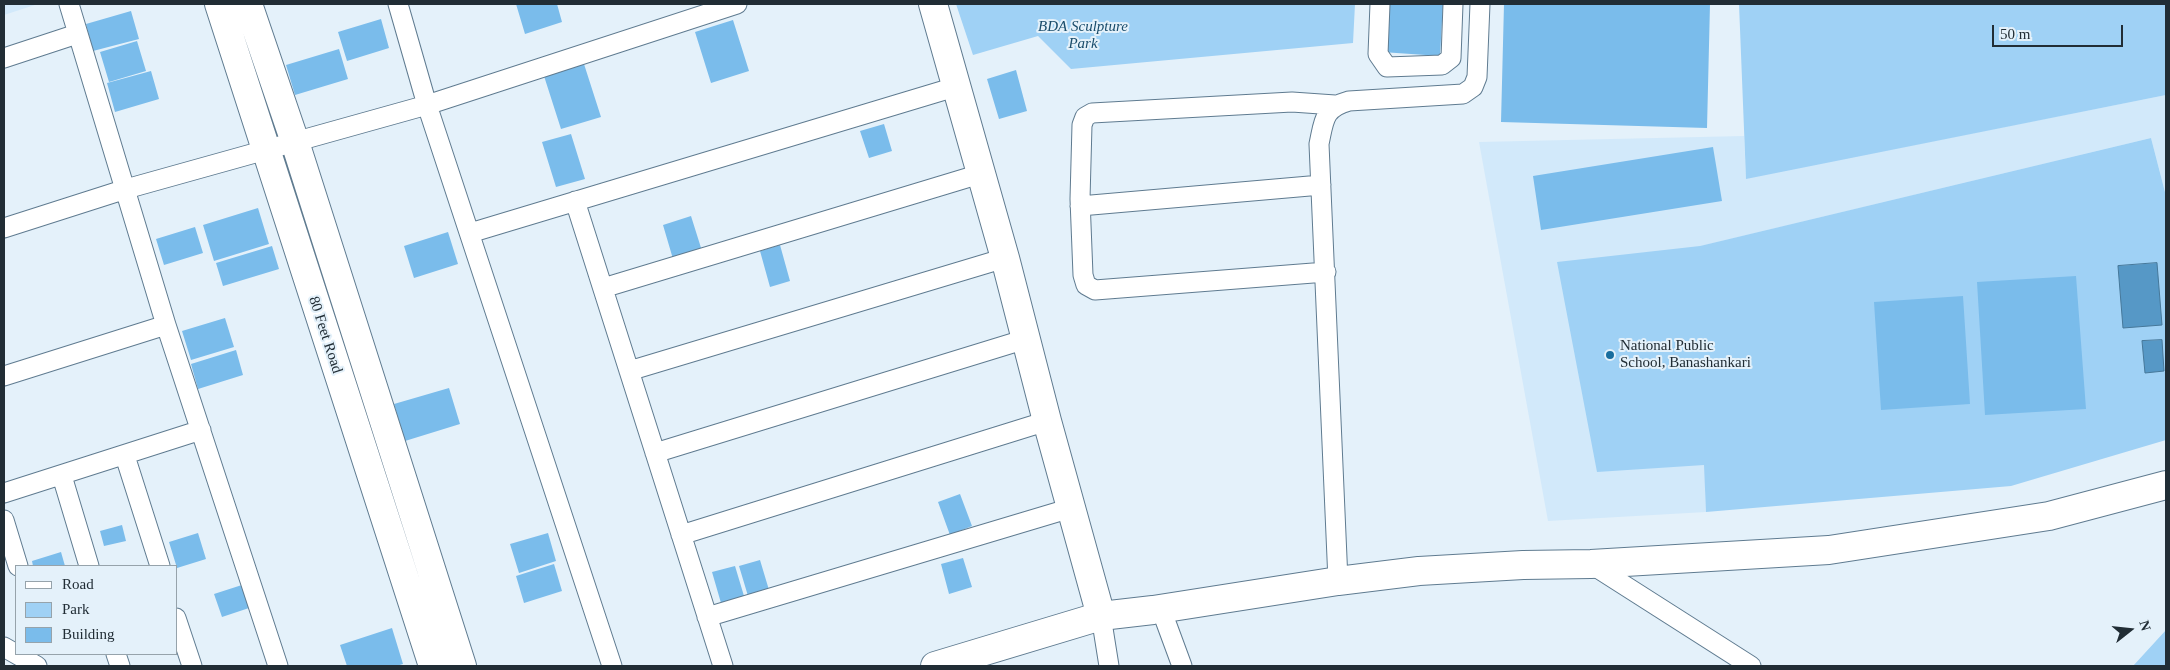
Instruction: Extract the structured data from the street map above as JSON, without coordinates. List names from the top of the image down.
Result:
{
  "streets": {
    "street": ["80 Feet Road"]
  },
  "parks": ["BDA Sculpture Park"],
  "places": ["National Public School, Banashankari"],
  "legend": ["Road", "Park", "Building"],
  "scale_bar": "50 m",
  "north": "right"
}
